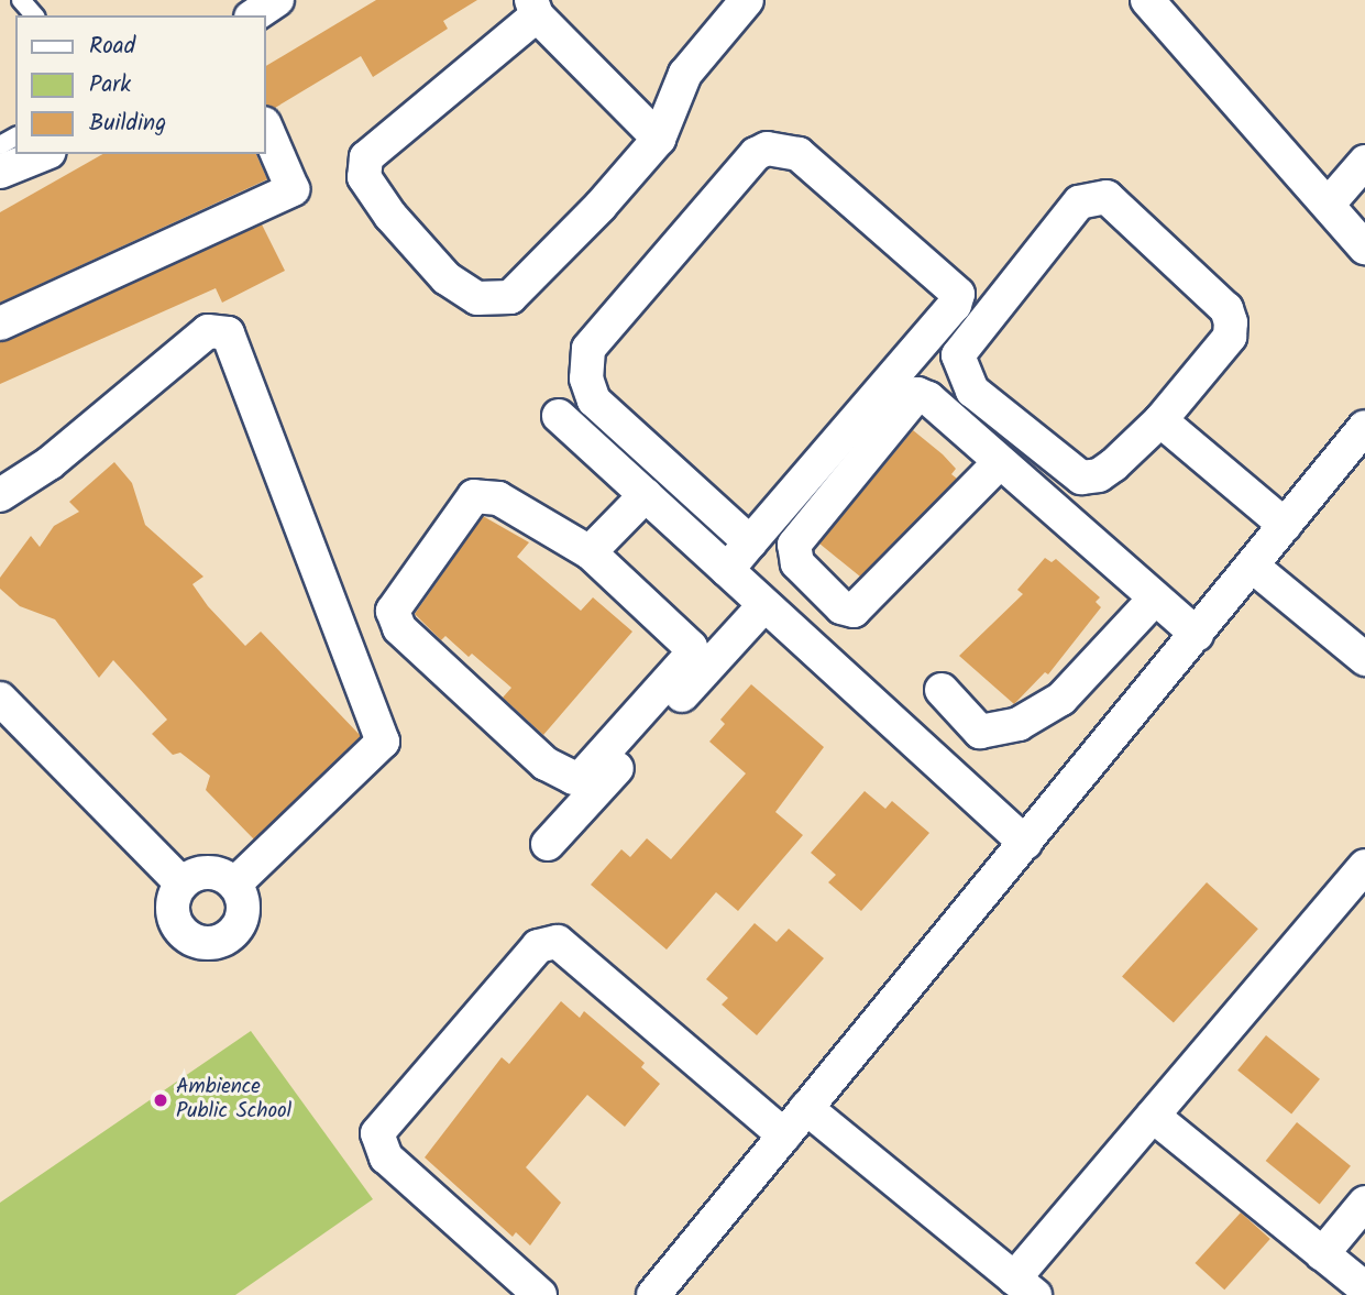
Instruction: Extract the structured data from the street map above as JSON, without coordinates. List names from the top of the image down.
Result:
{
  "places": ["Ambience Public School"],
  "legend": ["Road", "Park", "Building"]
}
